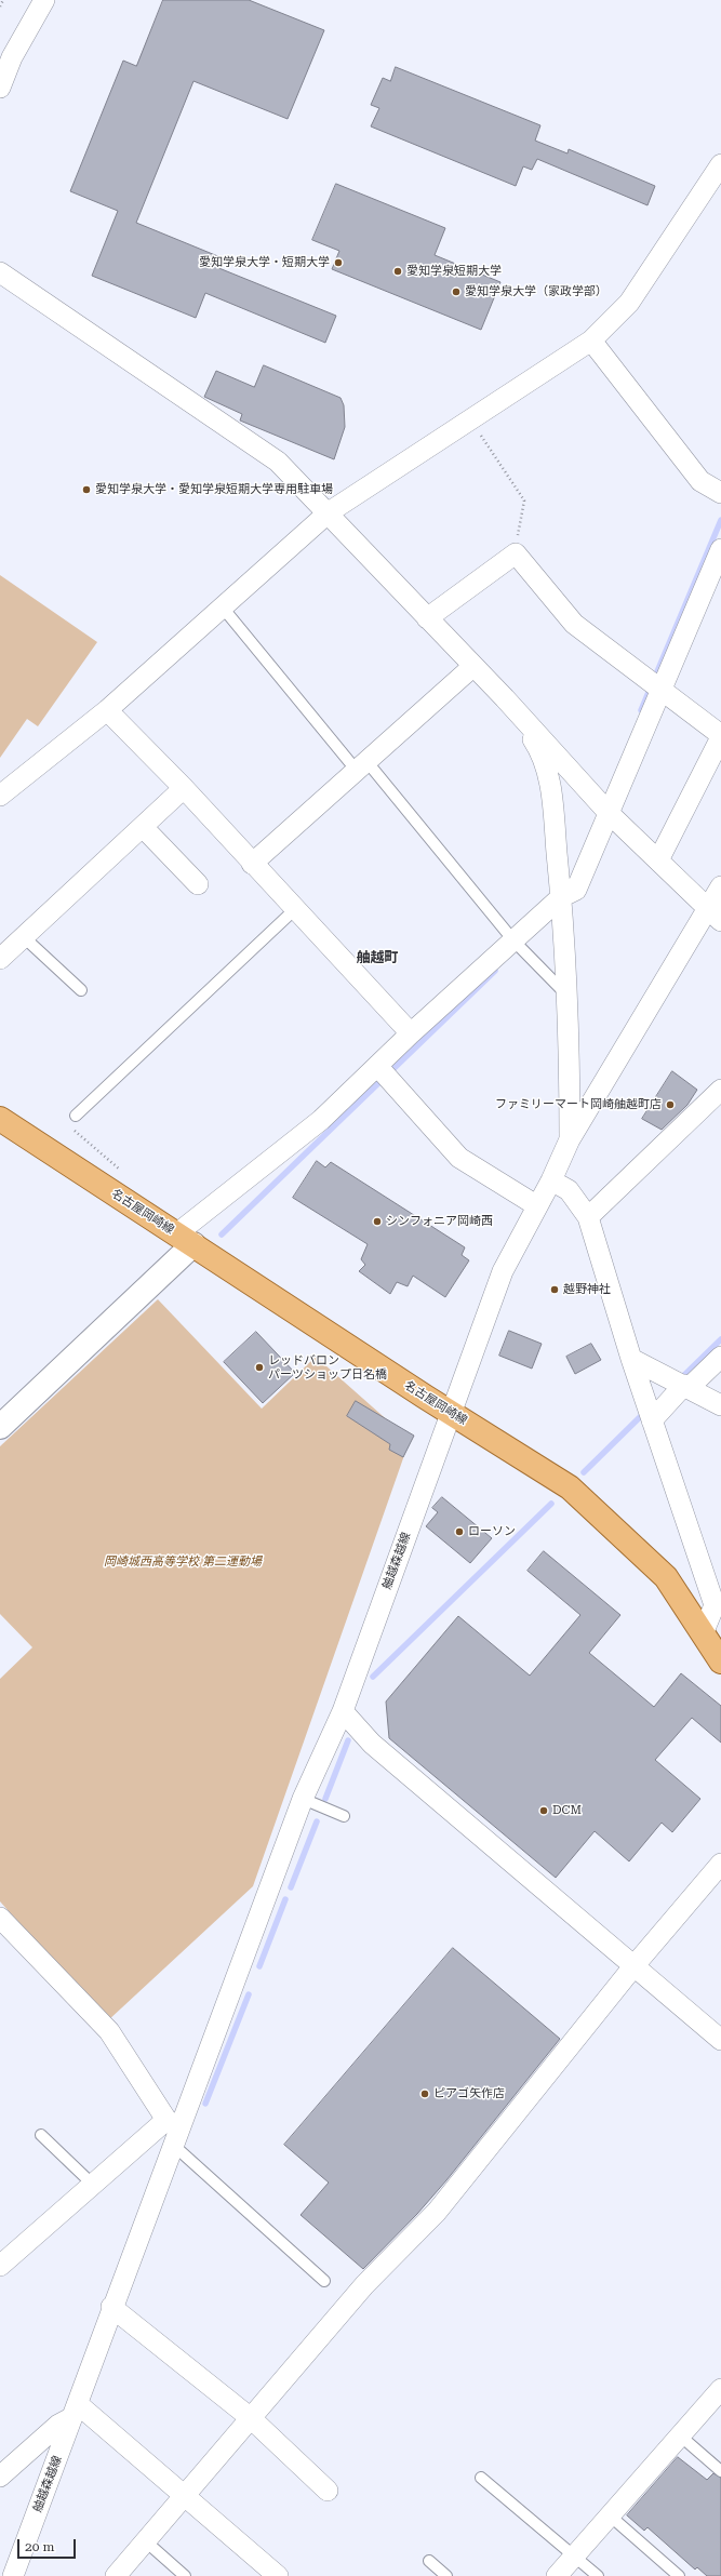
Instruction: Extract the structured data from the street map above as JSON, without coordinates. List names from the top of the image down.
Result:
{
  "streets": {
    "main road": ["名古屋岡崎線"],
    "street": ["舳越森越線"]
  },
  "crossings": [
    ["名古屋岡崎線", "舳越森越線"]
  ],
  "districts": ["舳越町"],
  "parks": ["岡崎城西高等学校 第二運動場"],
  "places": [
    "愛知学泉大学・短期大学",
    "愛知学泉短期大学",
    "愛知学泉大学（家政学部）",
    "愛知学泉大学・愛知学泉短期大学専用駐車場",
    "ファミリーマート岡崎舳越町店",
    "シンフォニア岡崎西",
    "越野神社",
    "レッドバロン パーツショップ日名橋",
    "ローソン",
    "DCM",
    "ピアゴ矢作店"
  ],
  "scale_bar": "20 m"
}
